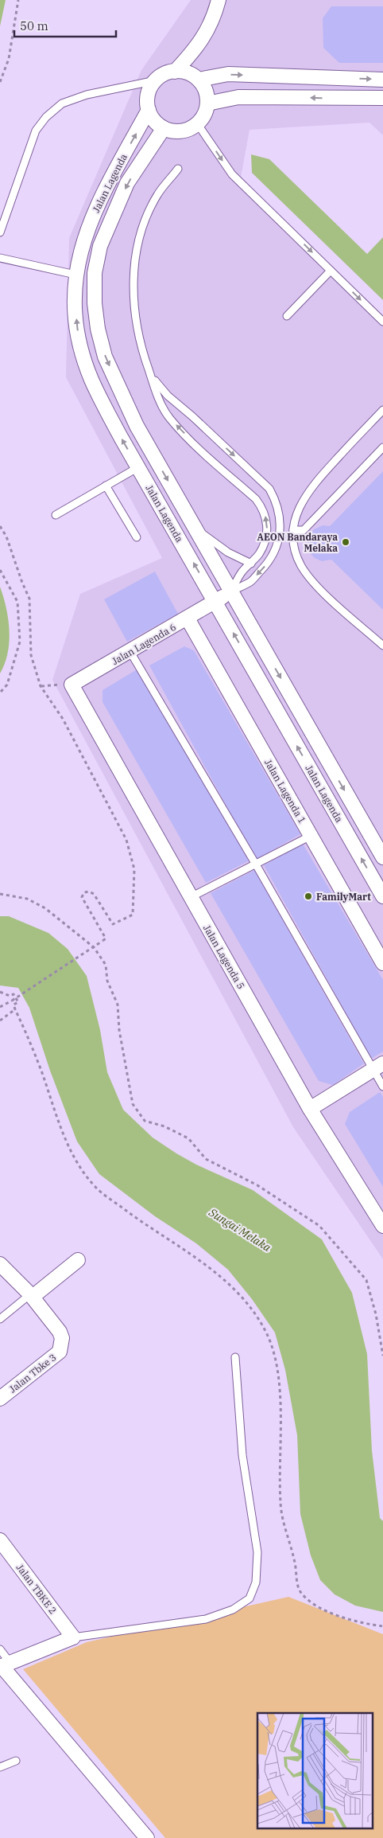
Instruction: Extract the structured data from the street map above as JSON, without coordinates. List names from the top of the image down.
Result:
{
  "streets": {
    "street": [
      "Jalan Lagenda",
      "Jalan Lagenda 6",
      "Jalan Lagenda 1",
      "Jalan Lagenda 5",
      "Jalan Tbke 3",
      "Jalan TBKE 2"
    ]
  },
  "crossings": [
    ["Jalan Lagenda", "Jalan Lagenda 6"],
    ["Jalan Lagenda 6", "Jalan Lagenda 1"],
    ["Jalan Lagenda 6", "Jalan Lagenda 5"]
  ],
  "water": ["Sungai Melaka"],
  "places": ["AEON Bandaraya Melaka", "FamilyMart"],
  "scale_bar": "50 m"
}
